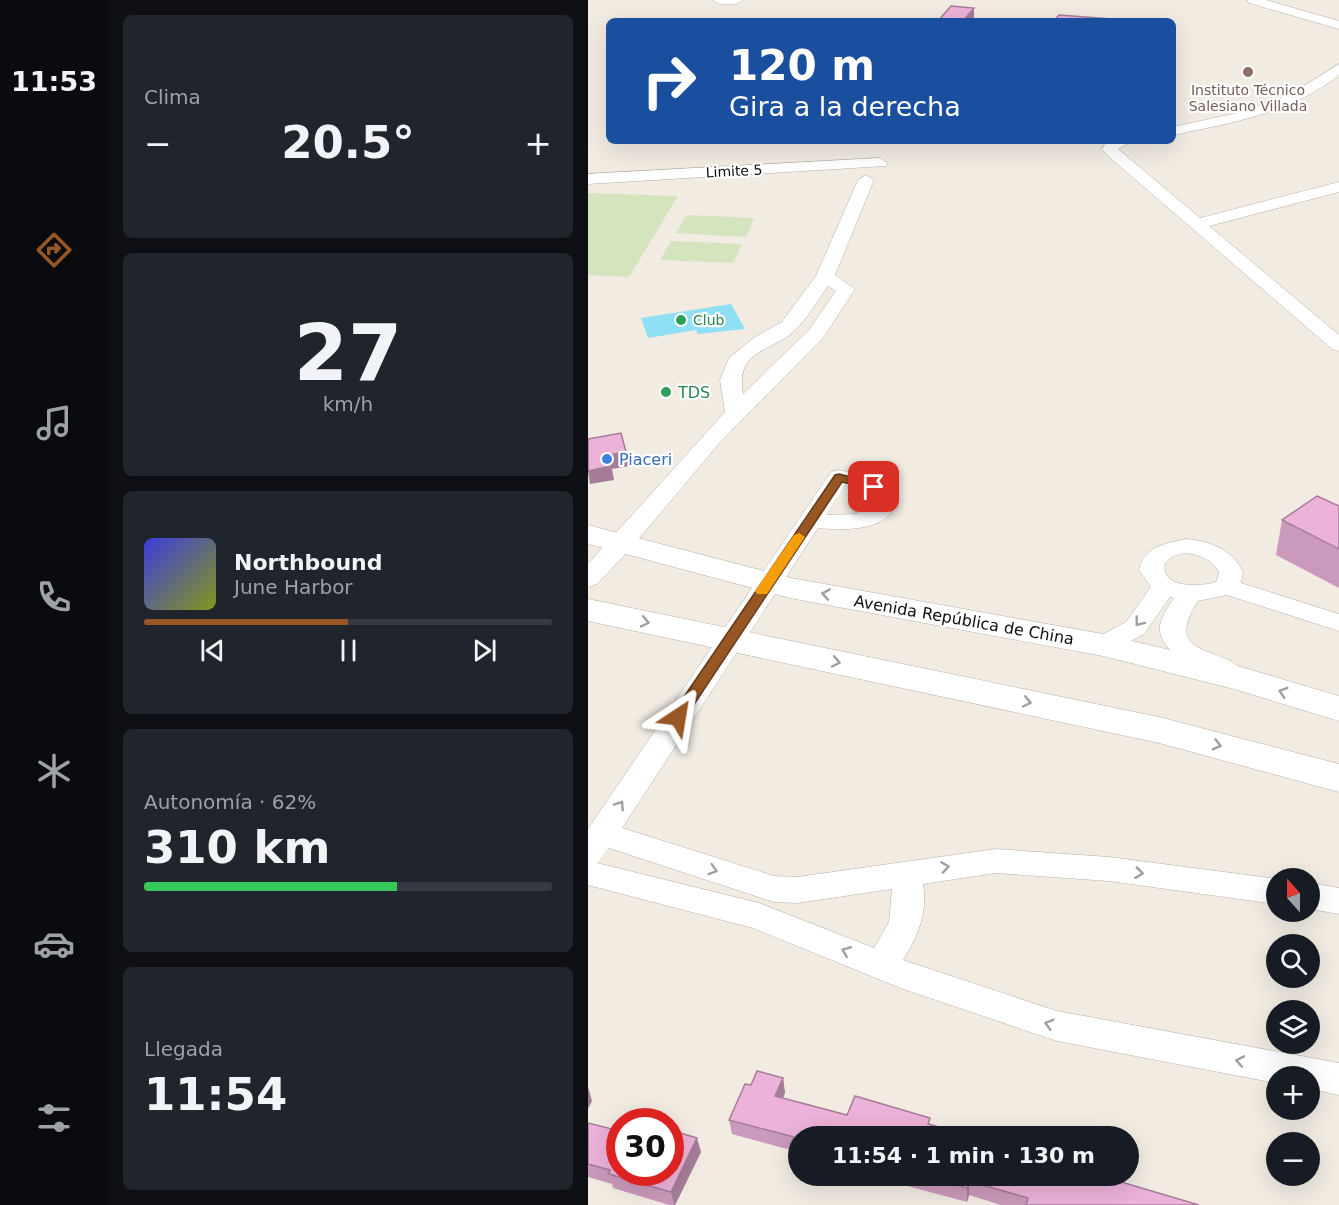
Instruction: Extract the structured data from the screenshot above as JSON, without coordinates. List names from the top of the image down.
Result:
{
  "streets": {
    "main road": ["Avenida República de China"],
    "street": ["Limite 5"]
  },
  "places": [
    "Instituto Técnico Salesiano Villada",
    "Club",
    "TDS",
    "Piaceri"
  ],
  "north": "top",
  "page": {
    "tabs": "11:53",
    "tile": [
      "Clima",
      ["27", "km/h"],
      ["Autonomía · 62%", "310 km"],
      ["Llegada", "11:54"]
    ],
    "turn": ["120 m", "Gira a la derecha"],
    "heat": ["−", "20.5°", "+"],
    "song": ["Northbound", "June Harbor"],
    "map_buttons": ["+", "−"],
    "limit": "30",
    "trip": "11:54 · 1 min · 130 m"
  }
}
